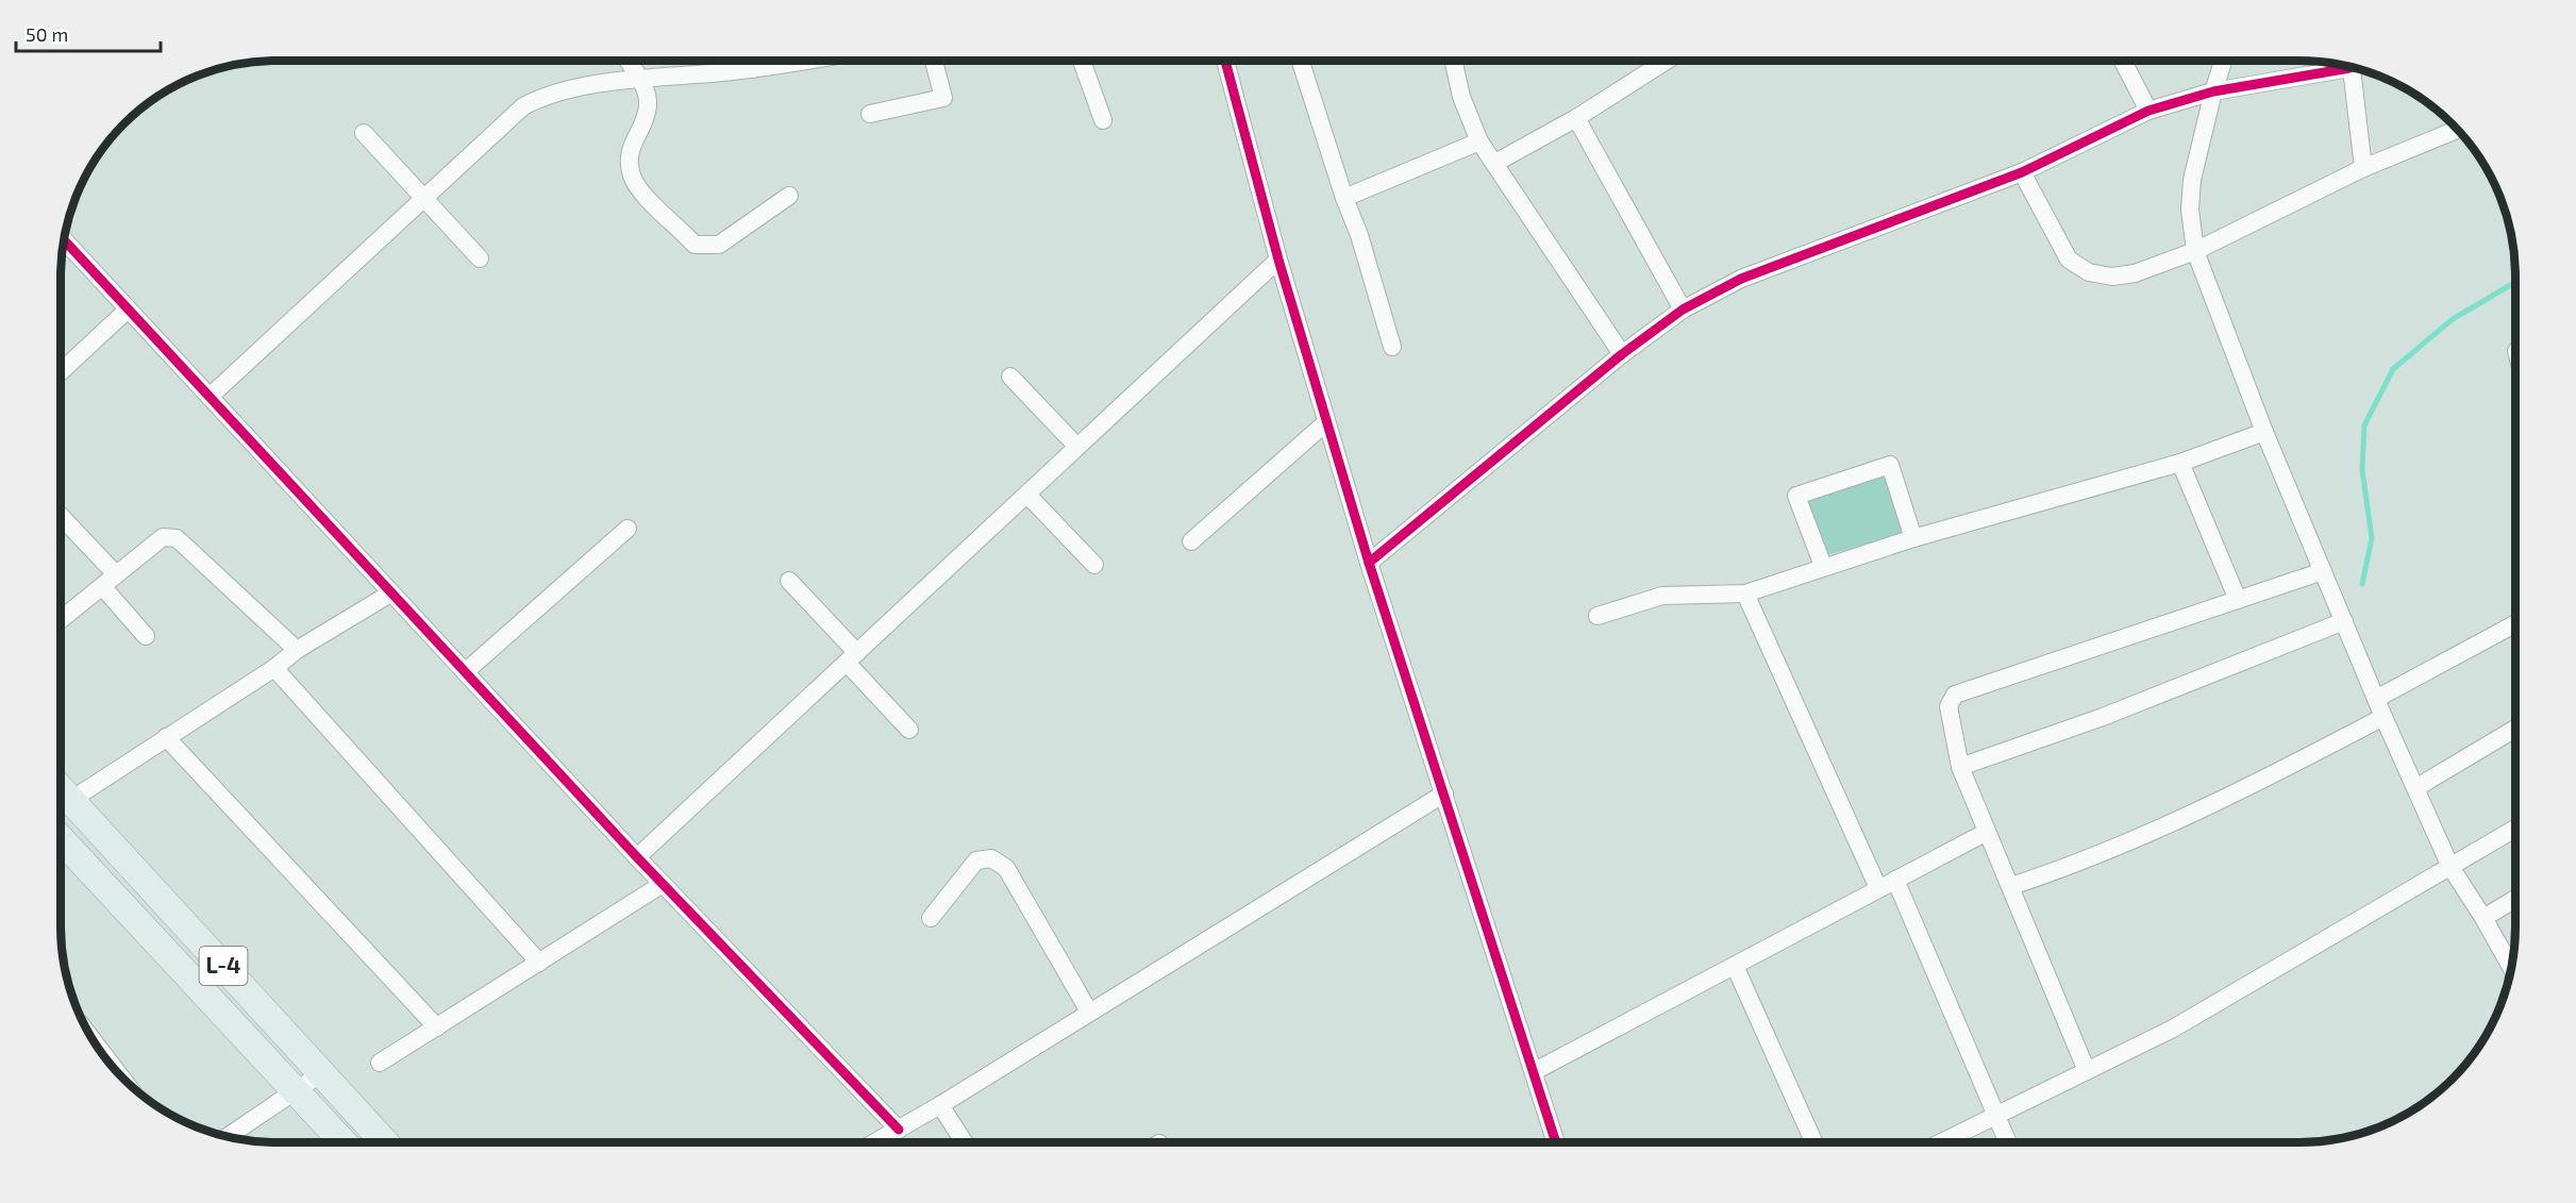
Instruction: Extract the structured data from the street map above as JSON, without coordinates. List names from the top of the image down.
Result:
{
  "streets": {
    "main road": ["L-4"]
  },
  "scale_bar": "50 m"
}
